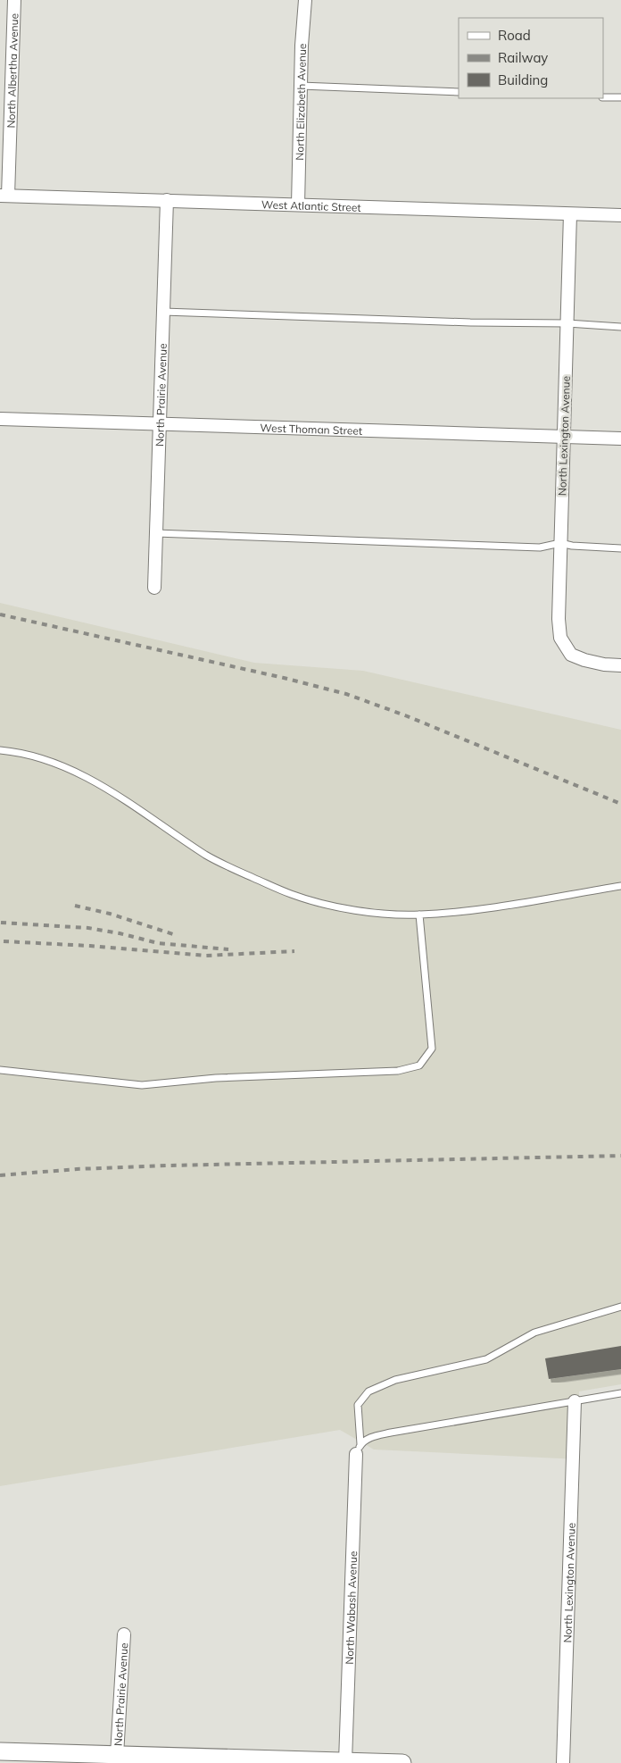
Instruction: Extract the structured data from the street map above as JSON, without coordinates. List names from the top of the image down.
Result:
{
  "streets": {
    "street": [
      "North Albertha Avenue",
      "North Elizabeth Avenue",
      "West Atlantic Street",
      "North Prairie Avenue",
      "West Thoman Street",
      "North Lexington Avenue",
      "North Wabash Avenue"
    ]
  },
  "crossings": [
    ["North Albertha Avenue", "West Atlantic Street"],
    ["North Elizabeth Avenue", "West Atlantic Street"],
    ["West Atlantic Street", "North Prairie Avenue"],
    ["West Atlantic Street", "North Lexington Avenue"],
    ["North Prairie Avenue", "West Thoman Street"],
    ["West Thoman Street", "North Lexington Avenue"]
  ],
  "legend": ["Road", "Railway", "Building"]
}
